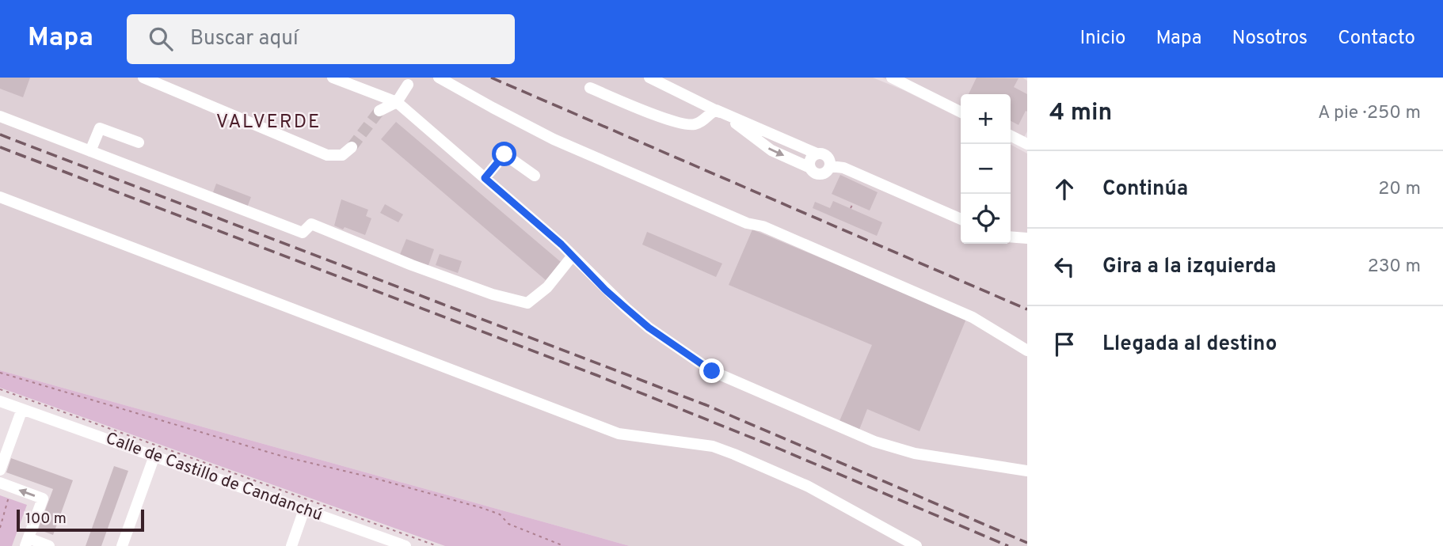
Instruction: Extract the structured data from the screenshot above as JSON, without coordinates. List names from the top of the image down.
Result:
{
  "streets": {
    "street": ["Calle de Castillo de Candanchú"]
  },
  "districts": ["VALVERDE"],
  "scale_bar": "100 m",
  "page": {
    "header": "Mapa",
    "search": "Buscar aquí",
    "nav": [
      "Inicio",
      "Mapa",
      "Nosotros",
      "Contacto"
    ],
    "heading": ["4 min", "A pie · 250 m"],
    "map_buttons": ["+", "−"],
    "list": [
      ["Continúa", "20 m"],
      ["Gira a la izquierda", "230 m"],
      "Llegada al destino"
    ],
    "scale": "100 m"
  }
}
